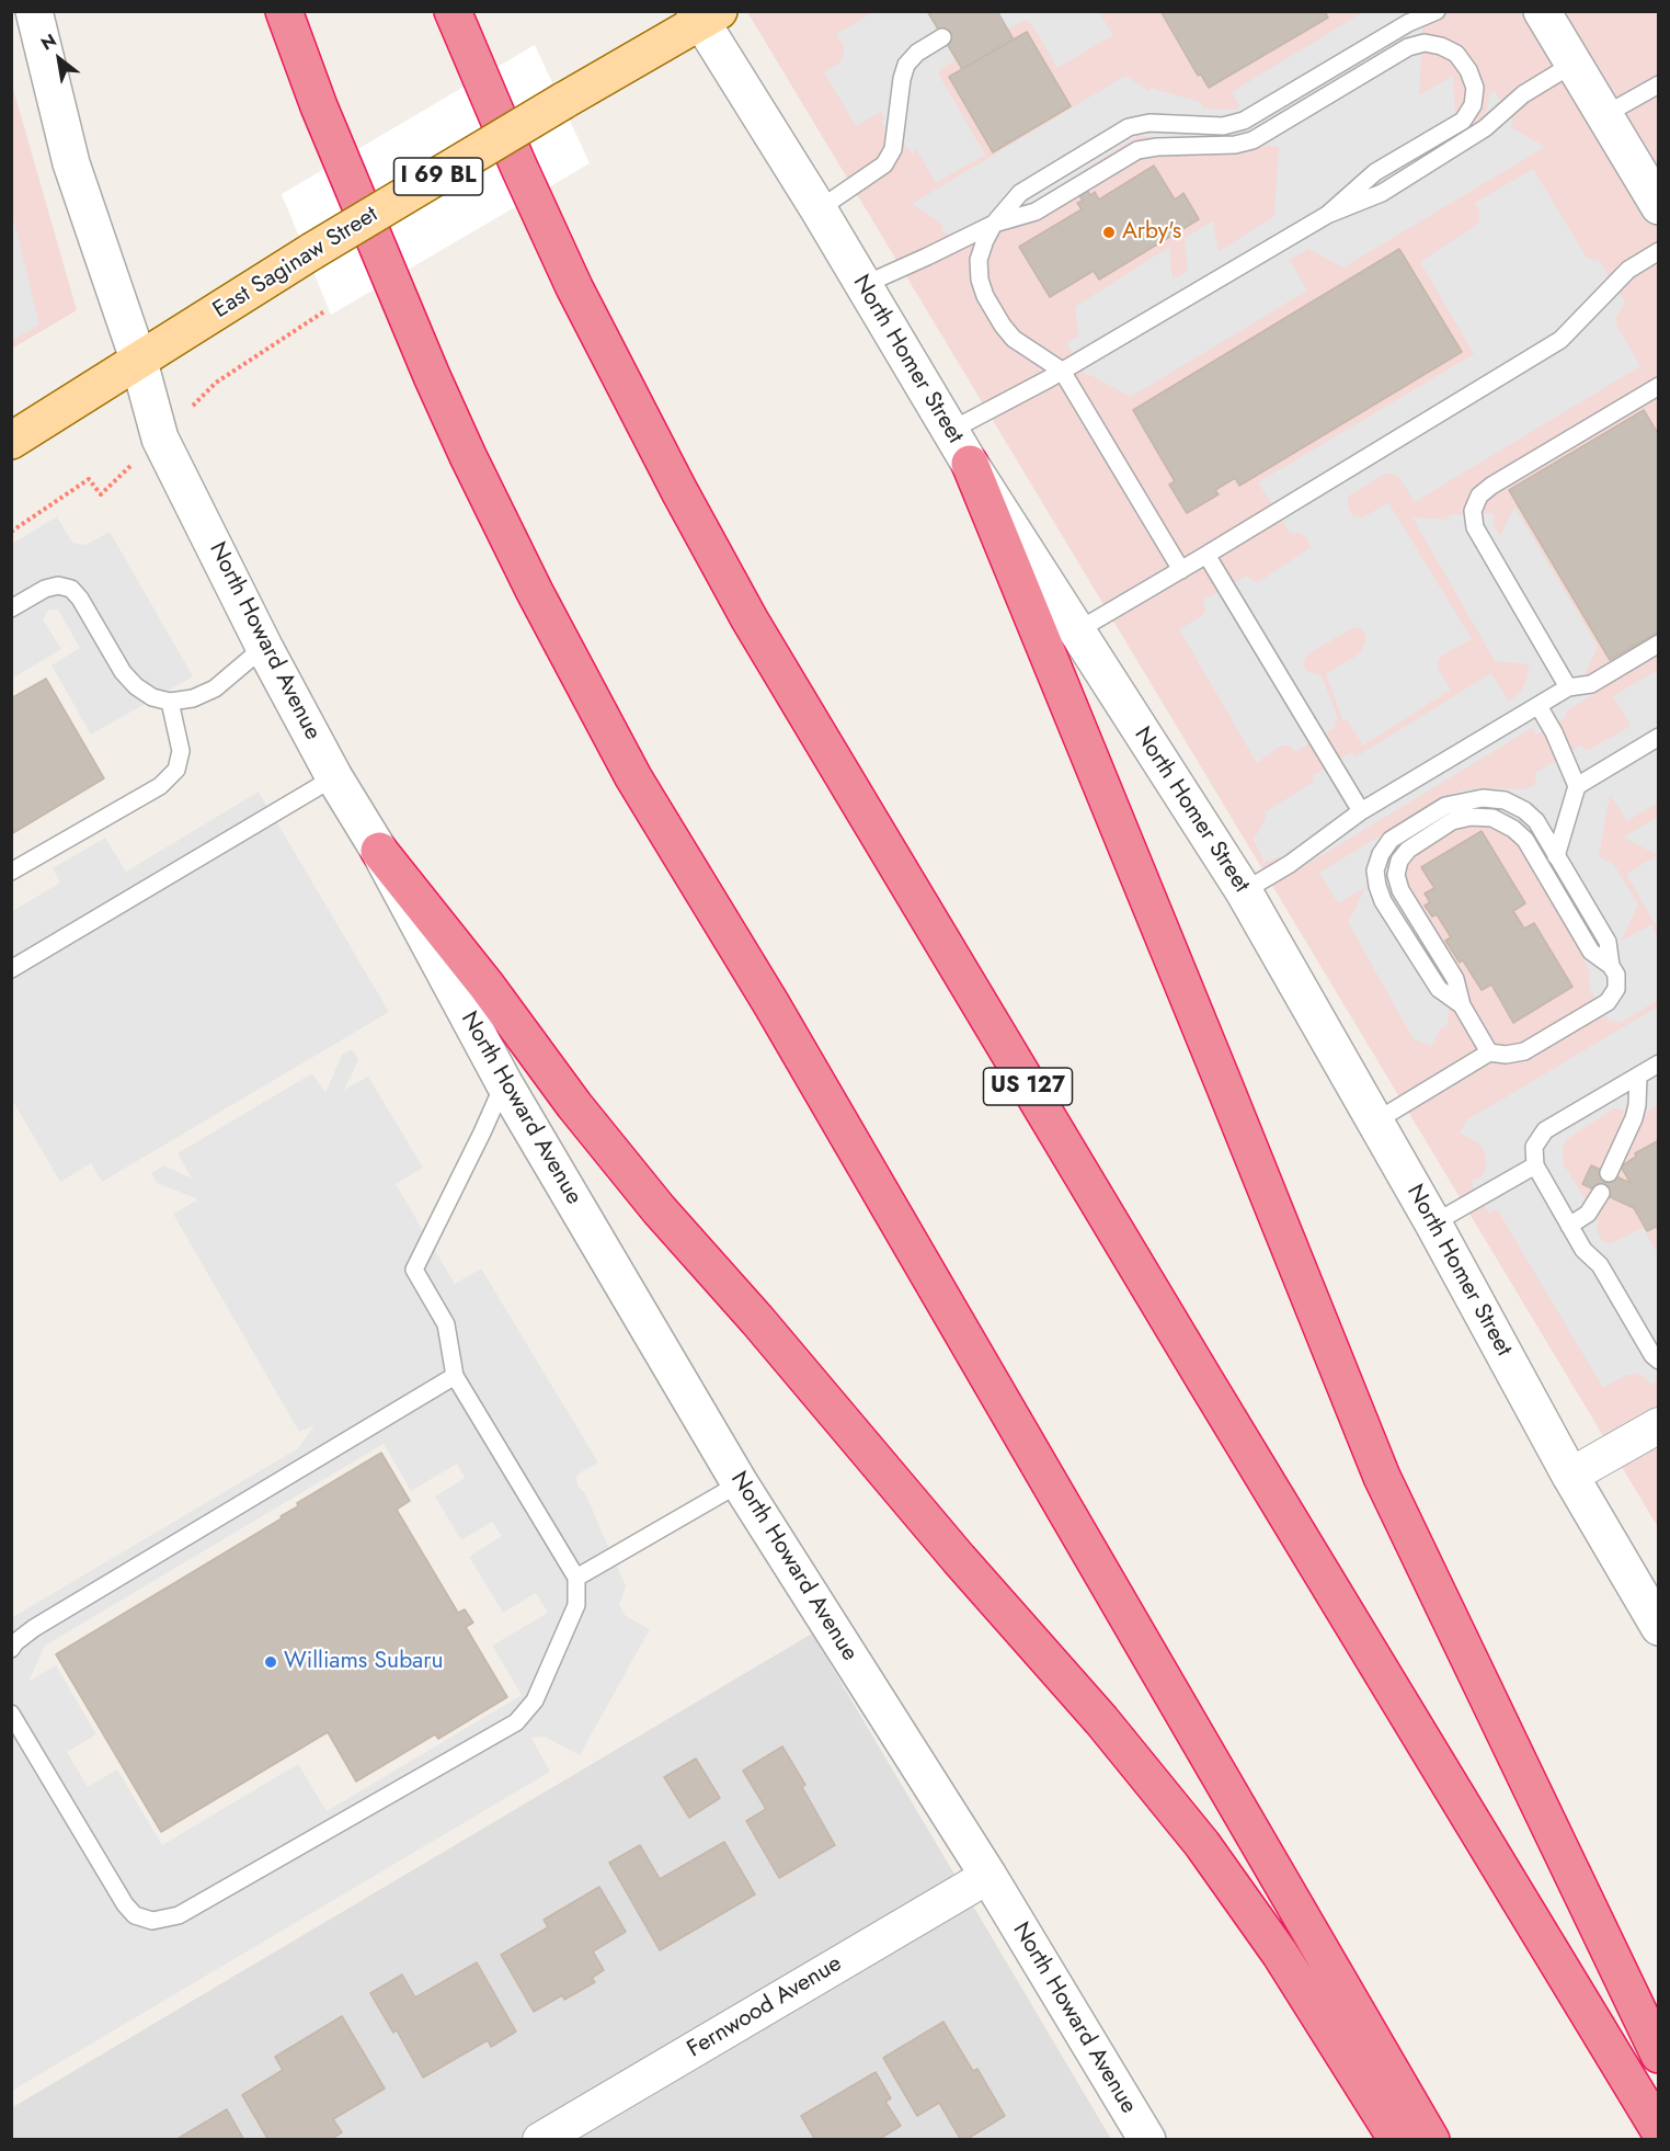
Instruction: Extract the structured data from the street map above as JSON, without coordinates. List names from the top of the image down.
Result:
{
  "streets": {
    "highway": ["US 127"],
    "main road": ["I 69 BL", "East Saginaw Street"],
    "street": ["North Homer Street", "North Howard Avenue", "Fernwood Avenue"]
  },
  "crossings": [
    ["East Saginaw Street", "North Homer Street"],
    ["East Saginaw Street", "North Howard Avenue"],
    ["North Howard Avenue", "Fernwood Avenue"]
  ],
  "places": ["Arby's", "Williams Subaru"],
  "north": "top left"
}
